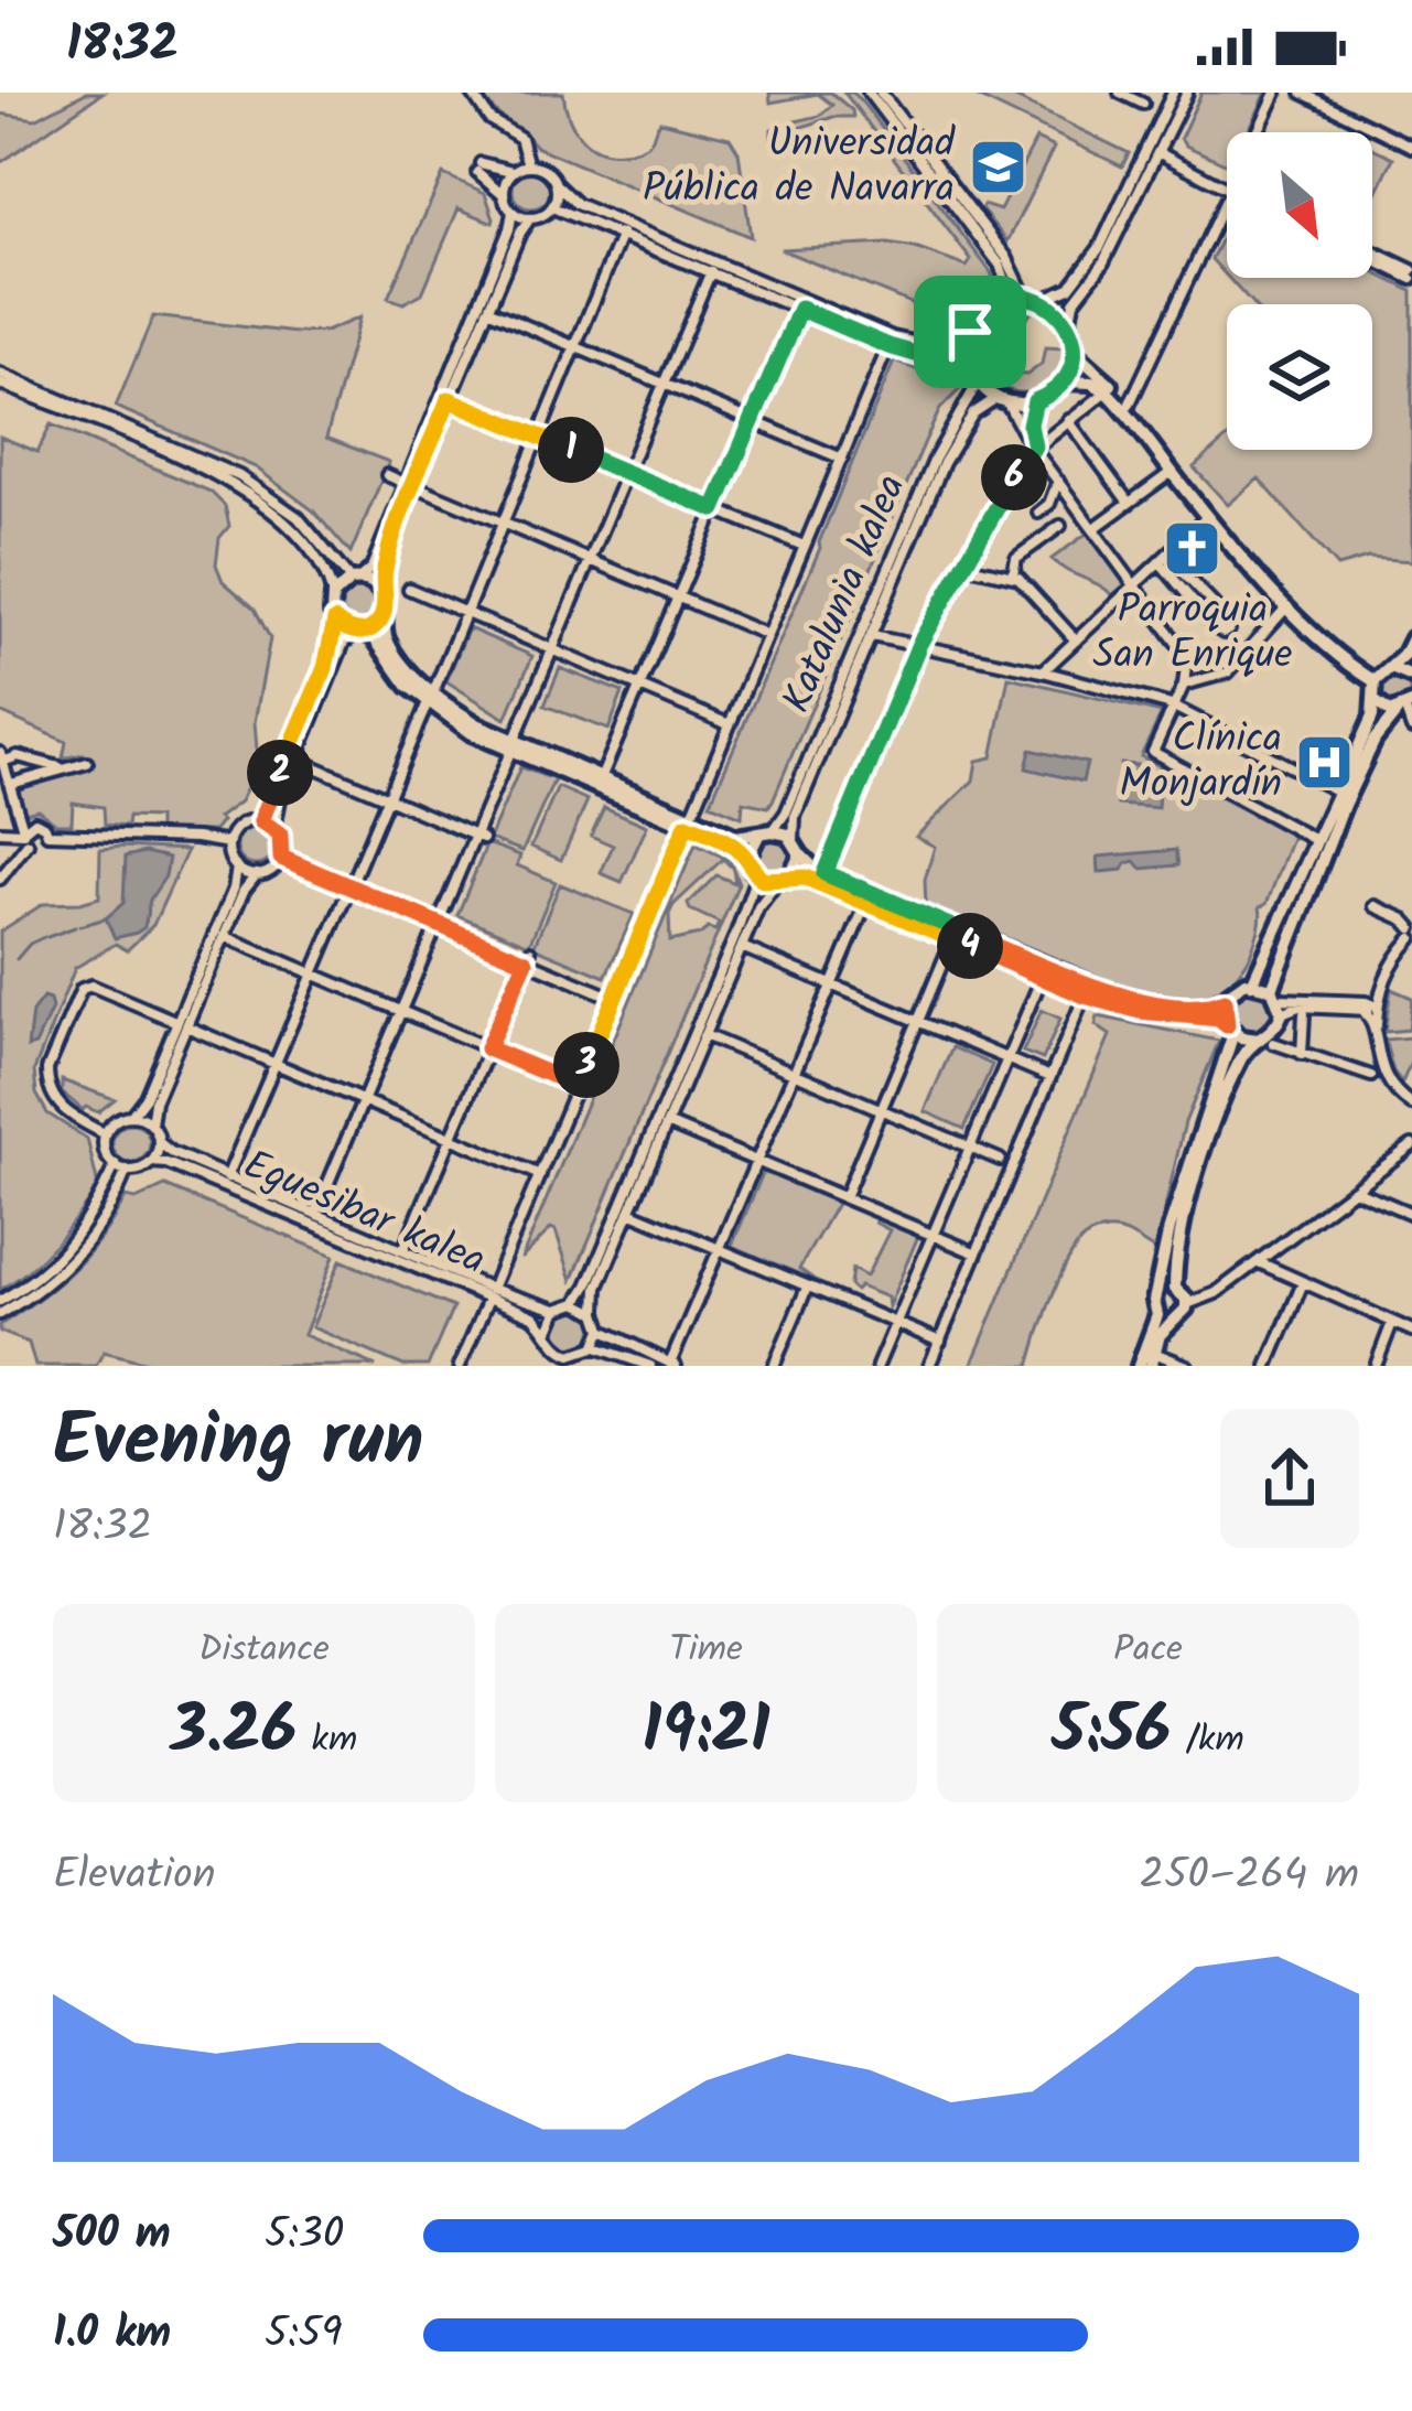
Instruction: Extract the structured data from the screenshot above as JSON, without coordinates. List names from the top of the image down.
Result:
{
  "streets": {
    "street": ["Katalunia kalea", "Eguesibar kalea"]
  },
  "places": {
    "school or university": ["Universidad Pública de Navarra"],
    "church": ["Parroquia San Enrique"],
    "hospital": ["Clínica Monjardín"]
  },
  "north": "bottom right",
  "page": {
    "status": "18:32",
    "pins": [
      "1",
      "6",
      "2",
      "4",
      "3"
    ],
    "heading": ["Evening run", "18:32"],
    "stats": [
      ["Distance", "3.26 km"],
      ["Time", "19:21"],
      ["Pace", "5:56 /km"]
    ],
    "chart": ["Elevation", "250–264 m"],
    "list": [
      {
        "name": "500 m",
        "note": "5:30"
      },
      {
        "name": "1.0 km",
        "note": "5:59"
      }
    ]
  }
}
